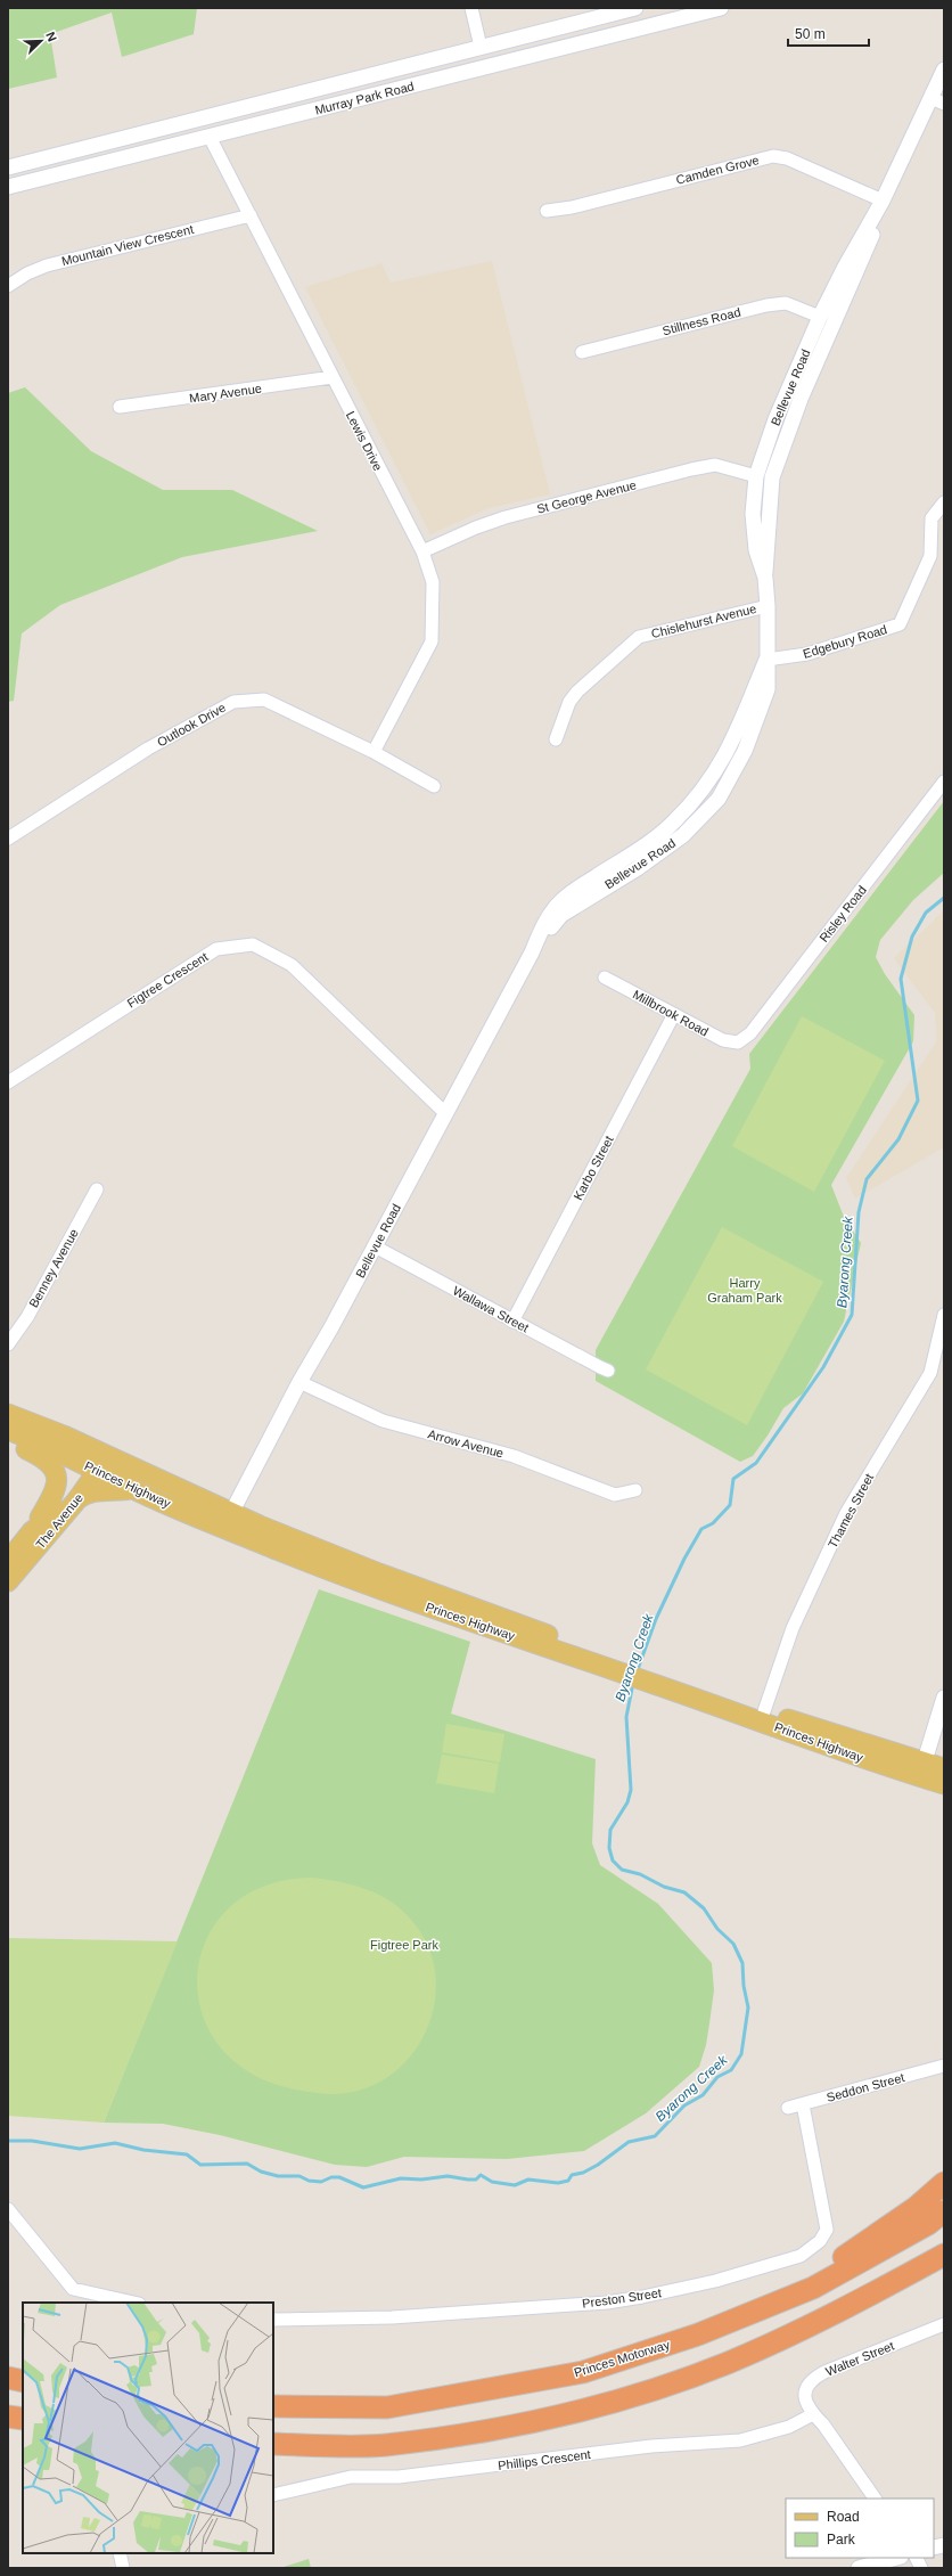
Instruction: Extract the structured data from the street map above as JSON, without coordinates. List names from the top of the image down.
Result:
{
  "streets": {
    "highway": ["Princes Motorway"],
    "main road": ["Princes Highway", "The Avenue"],
    "street": [
      "Murray Park Road",
      "Camden Grove",
      "Mountain View Crescent",
      "Stillness Road",
      "Bellevue Road",
      "Mary Avenue",
      "Lewis Drive",
      "St George Avenue",
      "Chislehurst Avenue",
      "Edgebury Road",
      "Outlook Drive",
      "Risley Road",
      "Figtree Crescent",
      "Millbrook Road",
      "Karbo Street",
      "Benney Avenue",
      "Wallawa Street",
      "Arrow Avenue",
      "Thames Street",
      "Seddon Street",
      "Preston Street",
      "Walter Street",
      "Phillips Crescent"
    ]
  },
  "crossings": [
    ["Murray Park Road", "Lewis Drive"],
    ["Camden Grove", "Bellevue Road"],
    ["Mountain View Crescent", "Lewis Drive"],
    ["Stillness Road", "Bellevue Road"],
    ["Bellevue Road", "St George Avenue"],
    ["Bellevue Road", "Chislehurst Avenue"],
    ["Bellevue Road", "Edgebury Road"],
    ["Bellevue Road", "Figtree Crescent"],
    ["Bellevue Road", "Wallawa Street"],
    ["Bellevue Road", "Arrow Avenue"],
    ["Bellevue Road", "Princes Highway"],
    ["Mary Avenue", "Lewis Drive"],
    ["Lewis Drive", "St George Avenue"],
    ["Lewis Drive", "Outlook Drive"],
    ["Risley Road", "Millbrook Road"],
    ["Millbrook Road", "Karbo Street"],
    ["Karbo Street", "Wallawa Street"],
    ["Princes Highway", "Thames Street"],
    ["Princes Highway", "The Avenue"],
    ["Seddon Street", "Preston Street"],
    ["Walter Street", "Phillips Crescent"]
  ],
  "water": ["Byarong Creek"],
  "parks": ["Harry Graham Park", "Figtree Park"],
  "legend": ["Road", "Park"],
  "scale_bar": "50 m",
  "north": "top right"
}
